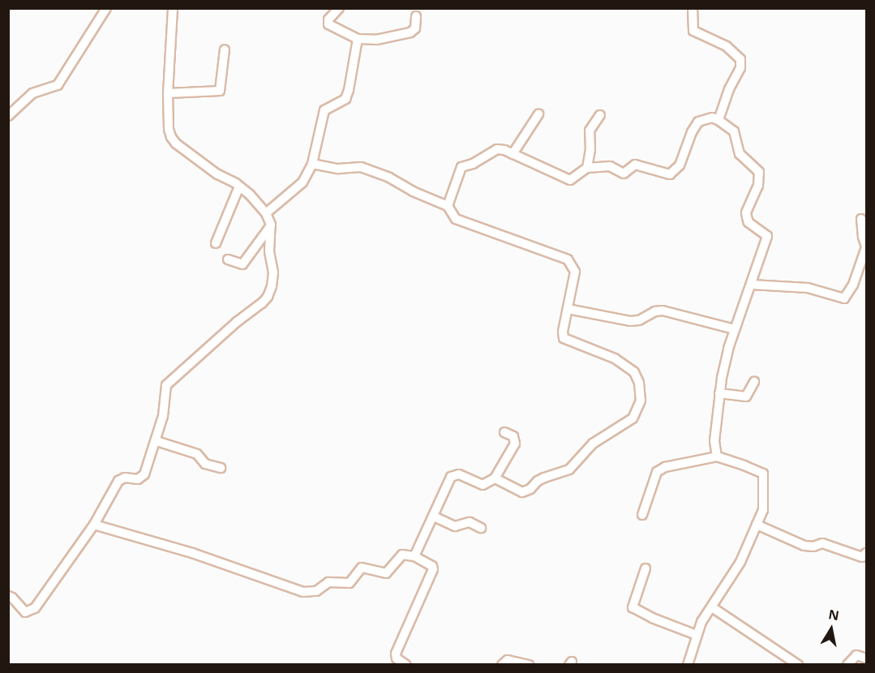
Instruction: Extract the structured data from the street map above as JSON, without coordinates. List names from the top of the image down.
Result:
{
  "north": "top"
}
